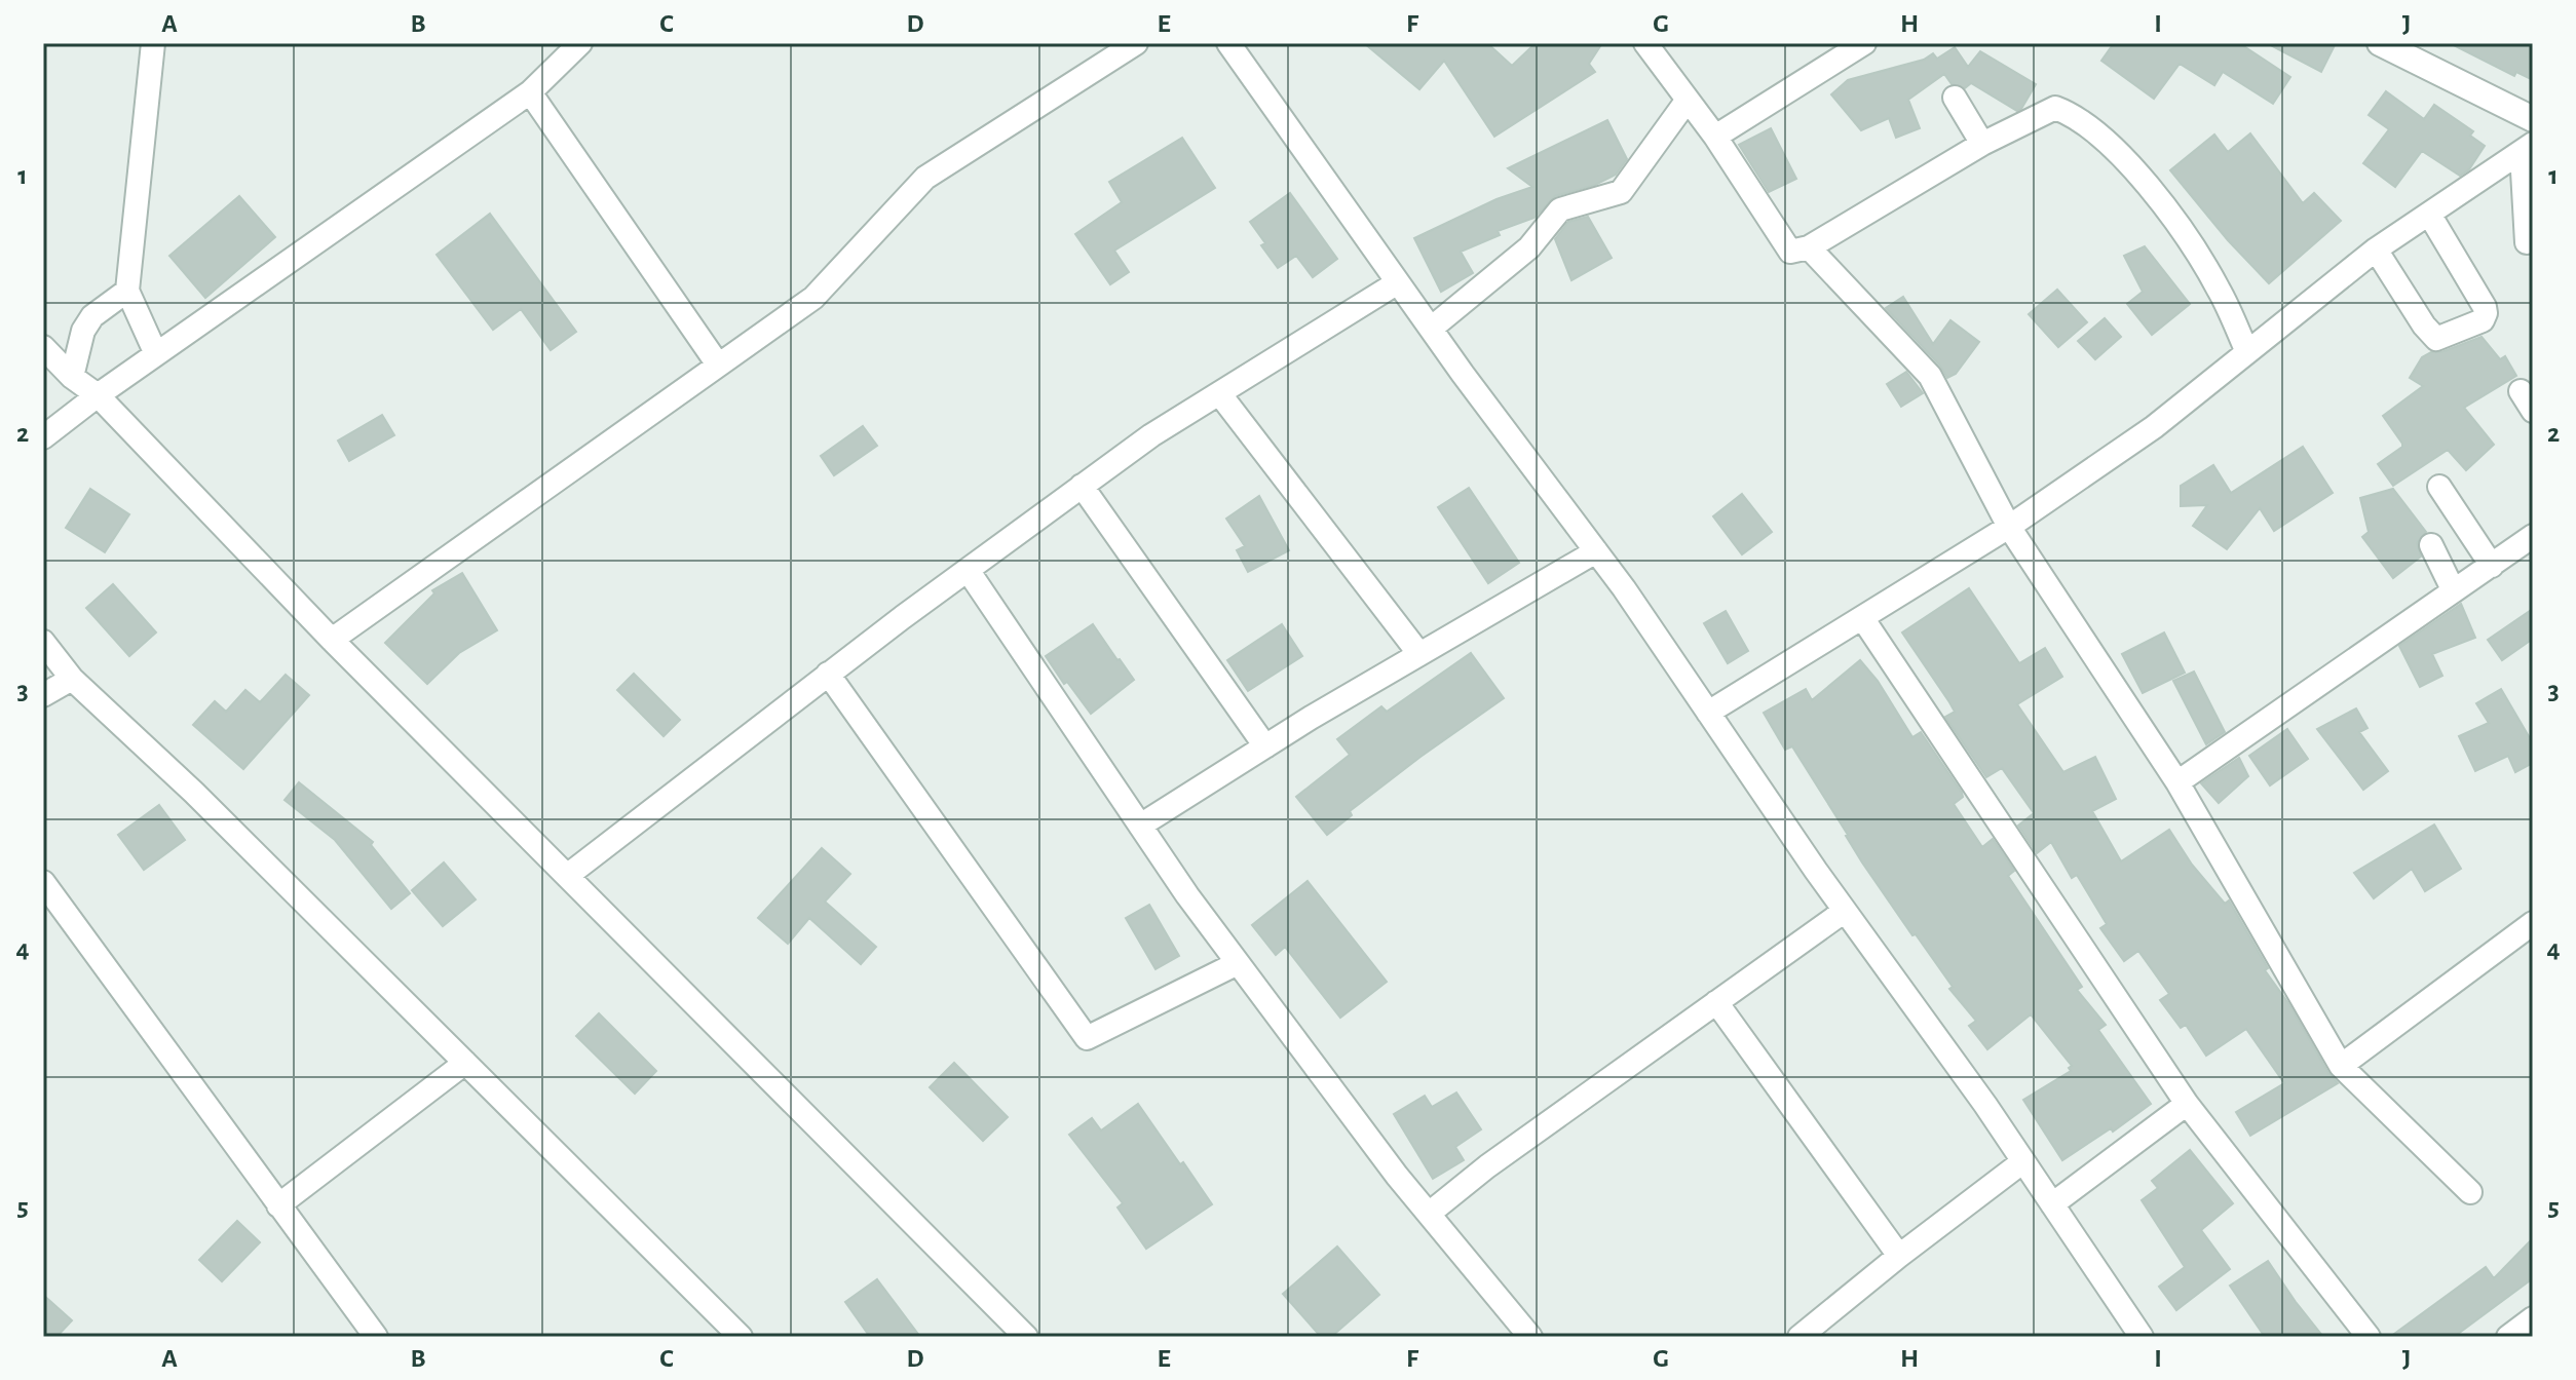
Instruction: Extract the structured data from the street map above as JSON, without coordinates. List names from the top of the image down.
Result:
{
  "grid": {
    "columns": [
      "A",
      "B",
      "C",
      "D",
      "E",
      "F",
      "G",
      "H",
      "I",
      "J"
    ],
    "rows": [
      "1",
      "2",
      "3",
      "4",
      "5"
    ]
  }
}
